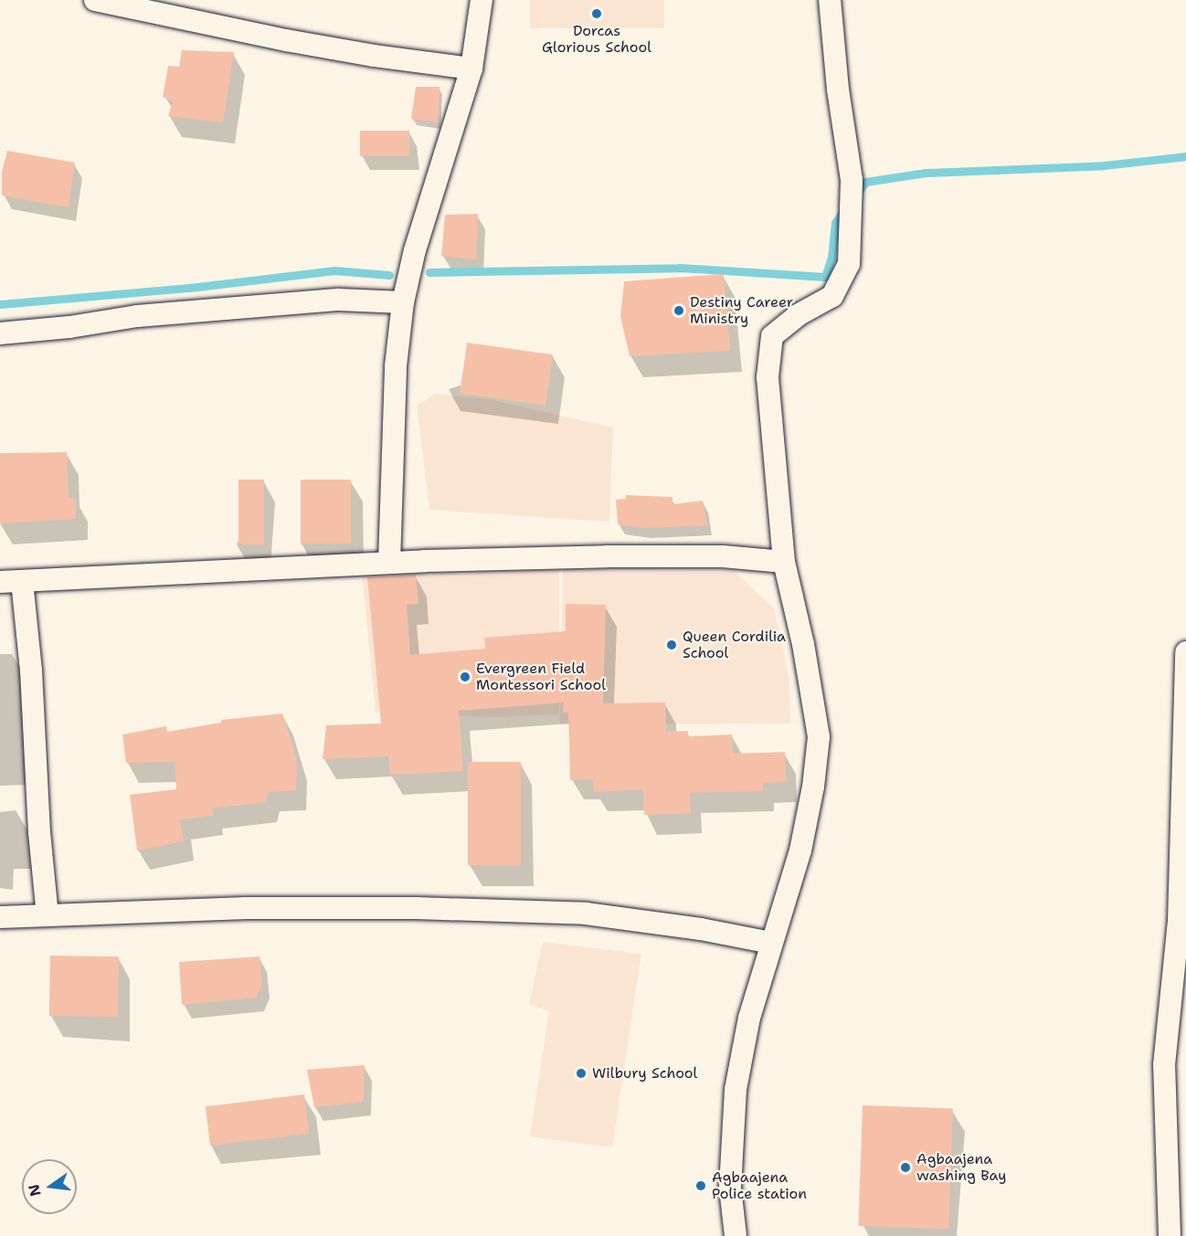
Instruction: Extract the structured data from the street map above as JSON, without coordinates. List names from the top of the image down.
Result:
{
  "places": [
    "Dorcas Glorious School",
    "Destiny Career Ministry",
    "Queen Cordilia School",
    "Evergreen Field Montessori School",
    "Wilbury School",
    "Agbaajena washing Bay",
    "Agbaajena Police station"
  ],
  "north": "left"
}
